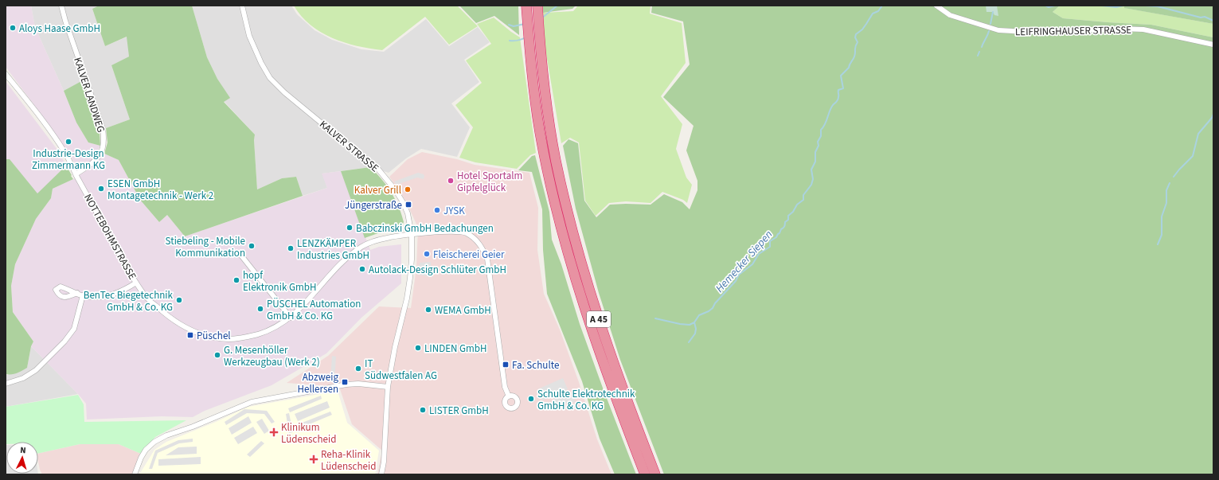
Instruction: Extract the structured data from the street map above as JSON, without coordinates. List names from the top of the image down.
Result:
{
  "streets": {
    "highway": ["A 45"],
    "street": [
      "LEIFRINGHAUSER STRASSE",
      "KALVER LANDWEG",
      "KALVER STRASSE",
      "NOTTEBOHMSTRASSE"
    ]
  },
  "crossings": [
    ["KALVER LANDWEG", "NOTTEBOHMSTRASSE"],
    ["KALVER STRASSE", "NOTTEBOHMSTRASSE"]
  ],
  "water": ["Hemecker Siepen"],
  "places": {
    "other": [
      "Aloys Haase GmbH",
      "Industrie-Design Zimmermann KG",
      "Hotel Sportalm Gipfelglück",
      "ESEN GmbH Montagetechnik - Werk 2",
      "Kalver Grill",
      "JYSK",
      "Babczinski GmbH Bedachungen",
      "Stiebeling - Mobile Kommunikation",
      "LENZKÄMPER Industries GmbH",
      "Fleischerei Geier",
      "Autolack-Design Schlüter GmbH",
      "hopf Elektronik GmbH",
      "BenTec Biegetechnik GmbH & Co. KG",
      "PÜSCHEL Automation GmbH & Co. KG",
      "WEMA GmbH",
      "LINDEN GmbH",
      "G. Mesenhöller Werkzeugbau (Werk 2)",
      "IT Südwestfalen AG",
      "Schulte Elektrotechnik GmbH & Co. KG",
      "LISTER GmbH"
    ],
    "transit": [
      "Jüngerstraße",
      "Püschel",
      "Fa. Schulte",
      "Abzweig Hellersen"
    ],
    "health": ["Klinikum Lüdenscheid", "Reha-Klinik Lüdenscheid"]
  },
  "north": "top"
}
